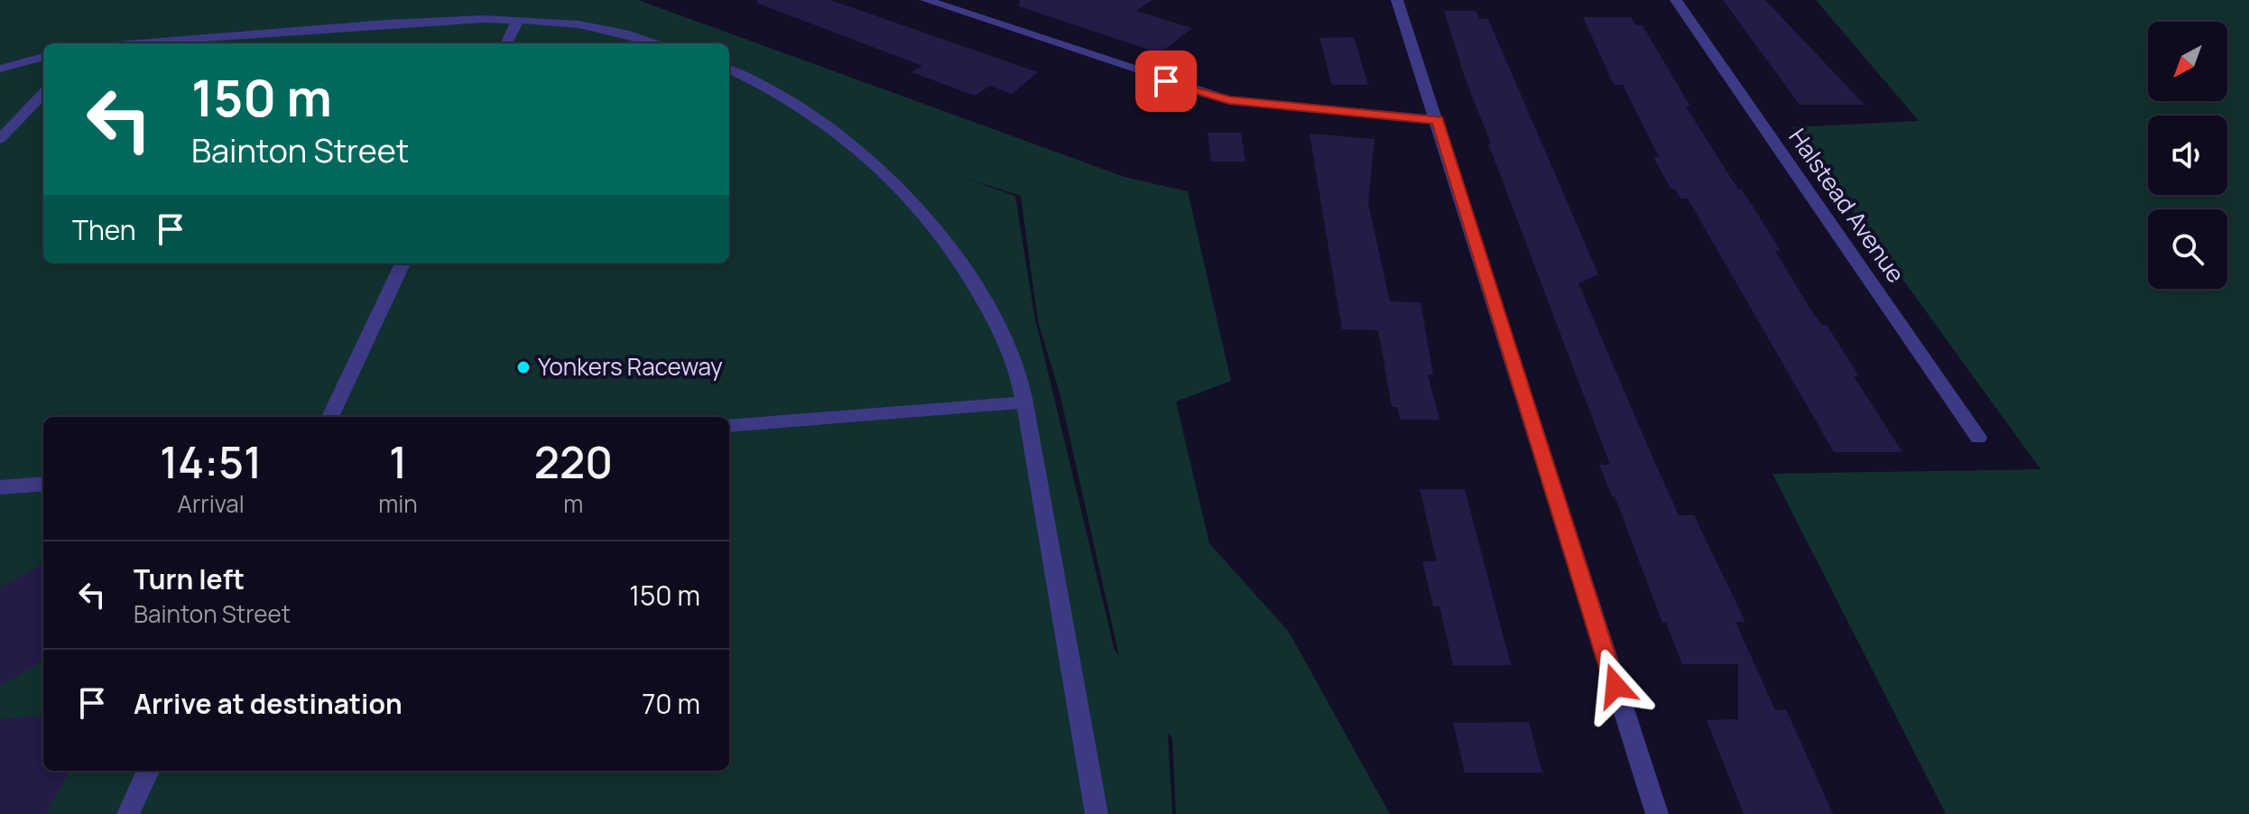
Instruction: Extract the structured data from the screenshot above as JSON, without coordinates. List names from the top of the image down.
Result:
{
  "streets": {
    "street": ["Halstead Avenue"]
  },
  "places": ["Yonkers Raceway"],
  "north": "bottom left",
  "page": {
    "turn": ["150 m", "Bainton Street"],
    "then": "Then",
    "eta": [
      "14:51",
      "Arrival",
      "1",
      "min",
      "220",
      "m"
    ],
    "list": [
      {
        "name": "Turn left",
        "note": "Bainton Street",
        "value": "150 m"
      },
      {
        "name": "Arrive at destination",
        "value": "70 m"
      }
    ]
  }
}
